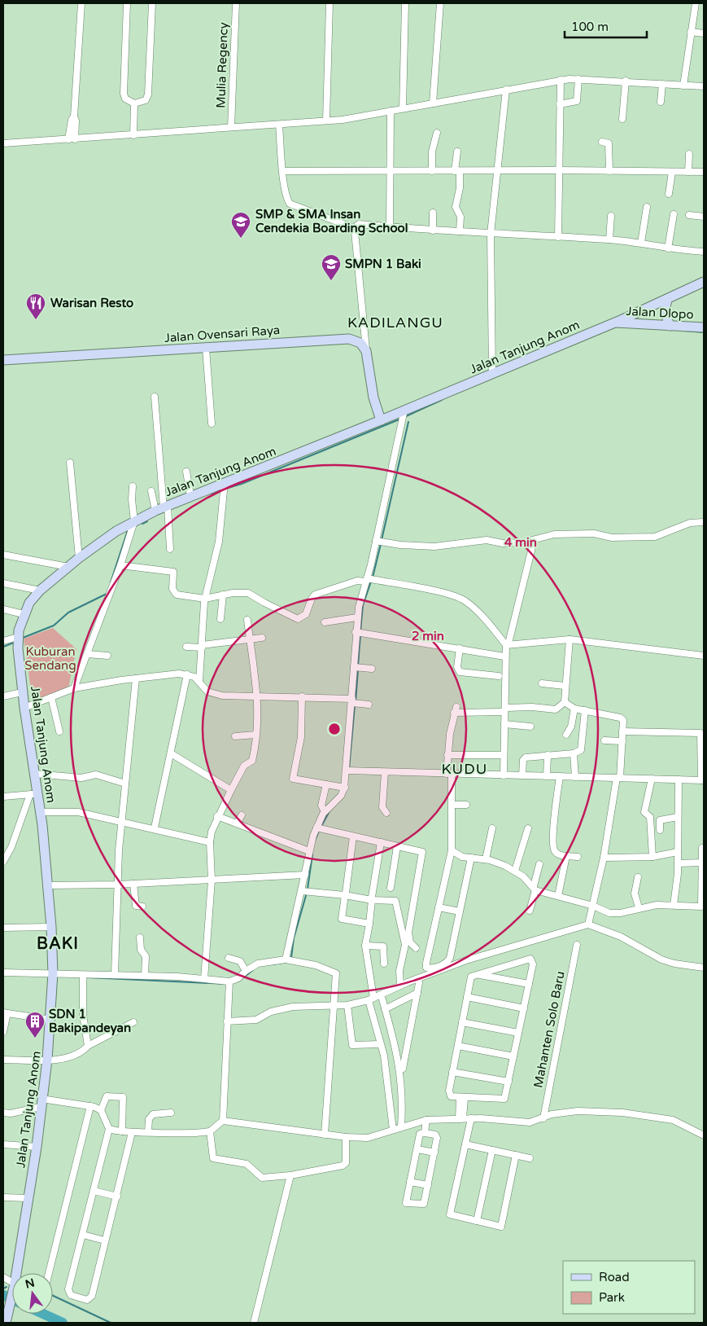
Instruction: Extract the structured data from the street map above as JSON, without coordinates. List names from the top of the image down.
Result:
{
  "streets": {
    "main road": ["Jalan Dlopo", "Jalan Ovensari Raya", "Jalan Tanjung Anom"],
    "street": ["Mulia Regency", "Mahanten Solo Baru"]
  },
  "crossings": [
    ["Jalan Dlopo", "Jalan Tanjung Anom"]
  ],
  "districts": ["KADILANGU", "KUDU", "BAKI"],
  "parks": ["Kuburan Sendang"],
  "places": {
    "school or university": ["SMP & SMA Insan Cendekia Boarding School", "SMPN 1 Baki"],
    "restaurant": ["Warisan Resto"],
    "building": ["SDN 1 Bakipandeyan"]
  },
  "legend": ["Road", "Park"],
  "scale_bar": "100 m",
  "north": "top",
  "rings": ["4 min", "2 min"]
}
